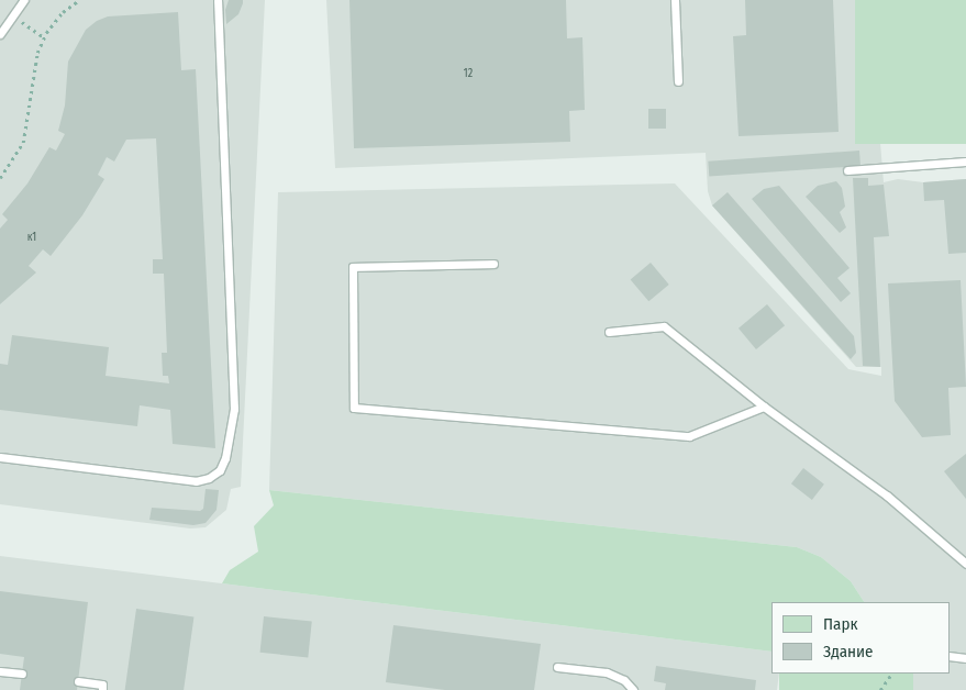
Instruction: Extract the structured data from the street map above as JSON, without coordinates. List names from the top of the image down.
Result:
{
  "house_numbers": ["12", "к1"],
  "legend": ["Парк", "Здание"]
}
